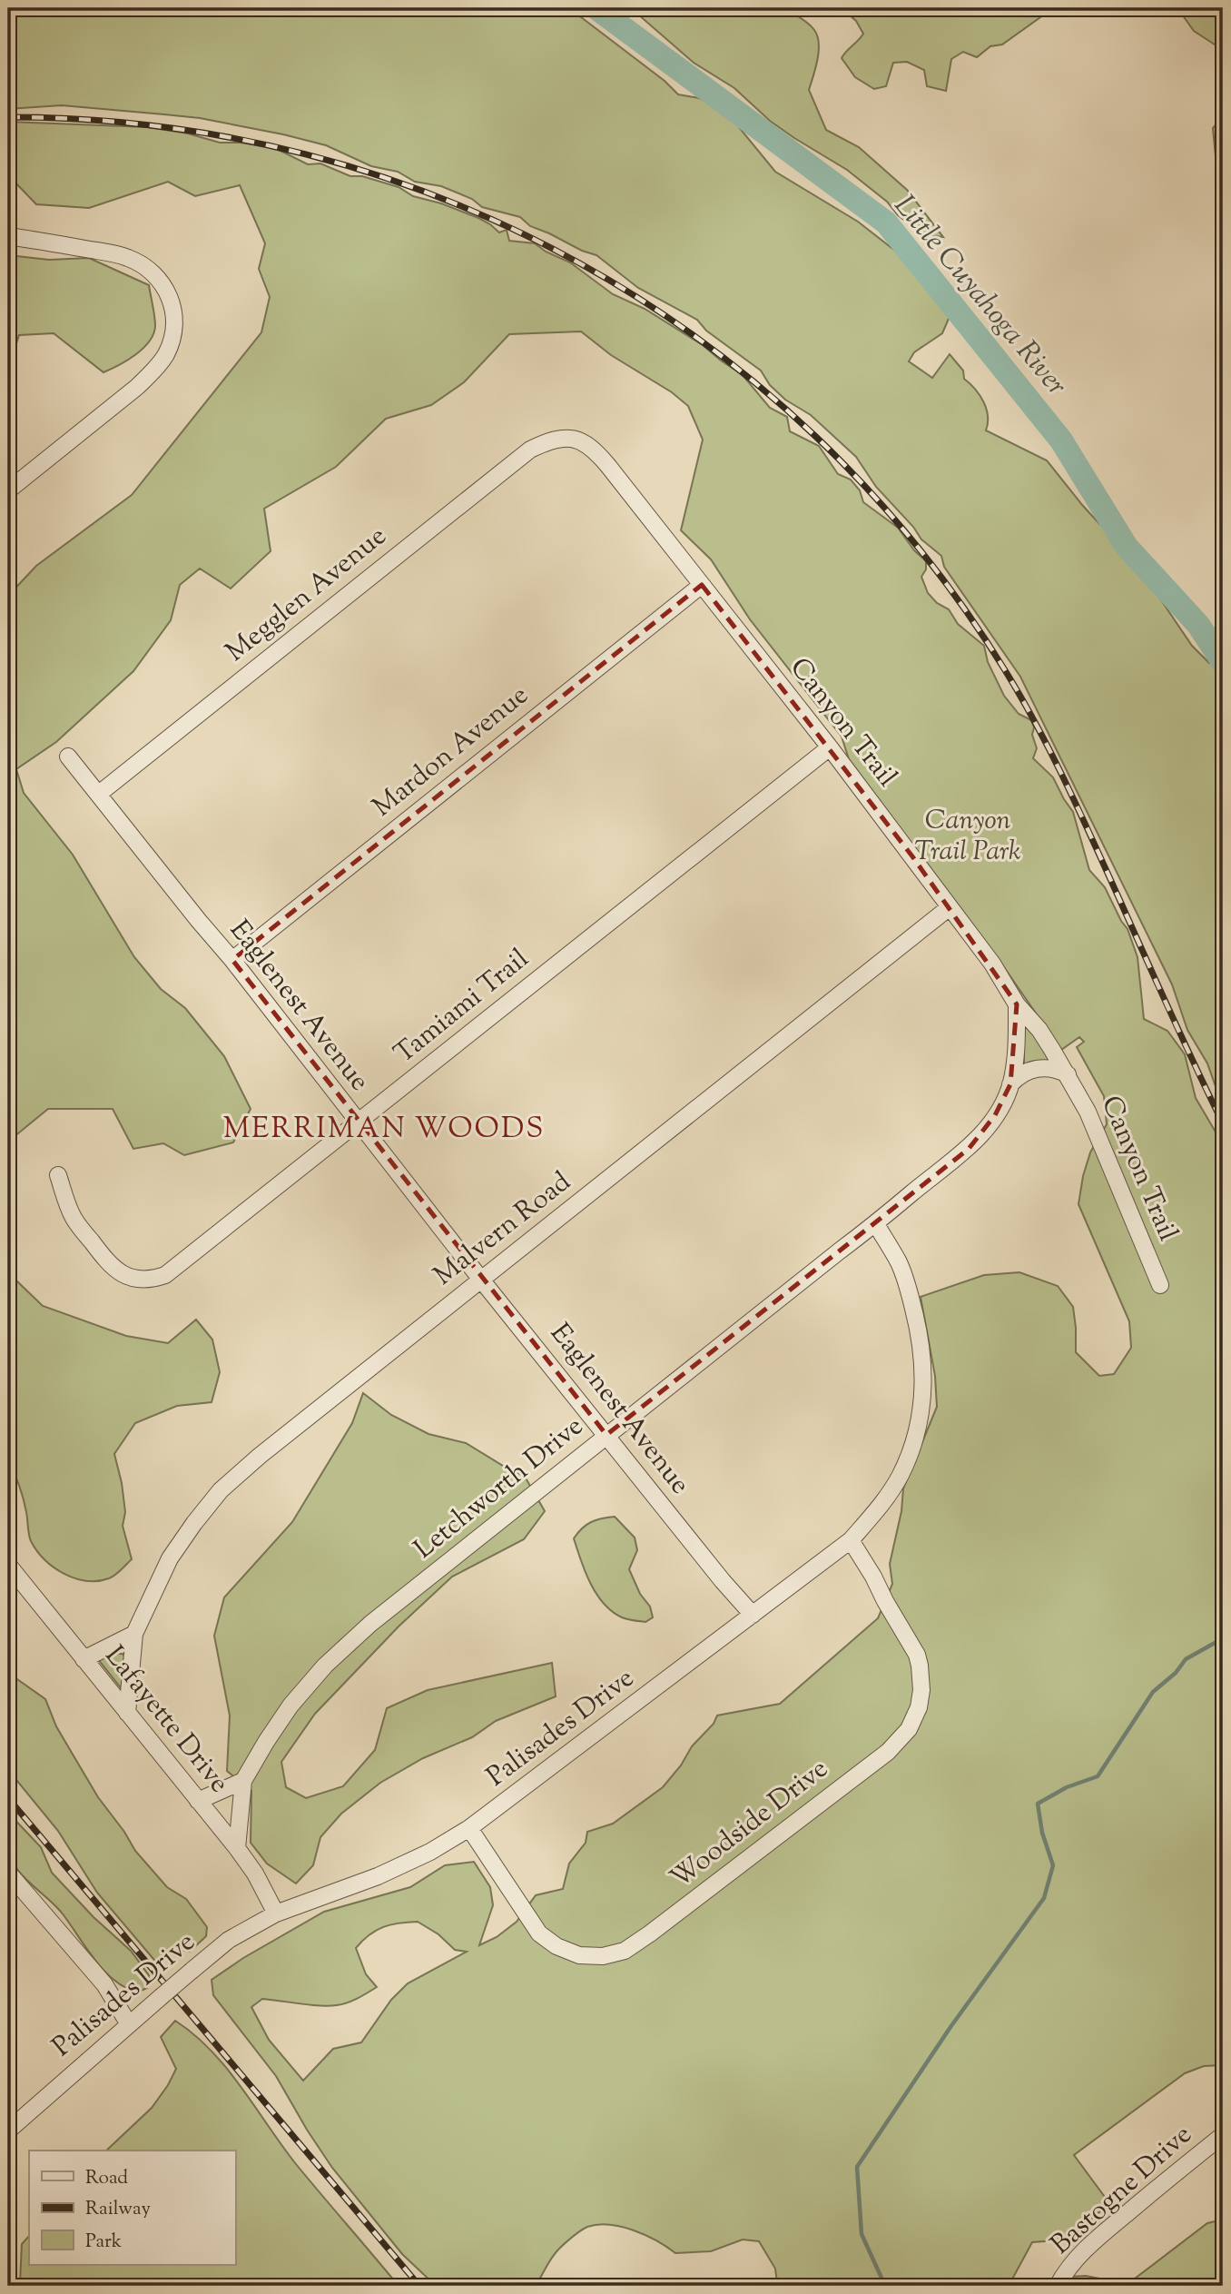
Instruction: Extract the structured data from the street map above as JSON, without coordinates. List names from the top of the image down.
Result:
{
  "streets": {
    "street": [
      "Megglen Avenue",
      "Canyon Trail",
      "Mardon Avenue",
      "Eaglenest Avenue",
      "Tamiami Trail",
      "Malvern Road",
      "Letchworth Drive",
      "Lafayette Drive",
      "Palisades Drive",
      "Woodside Drive",
      "Bastogne Drive"
    ]
  },
  "crossings": [
    ["Megglen Avenue", "Canyon Trail"],
    ["Megglen Avenue", "Eaglenest Avenue"],
    ["Canyon Trail", "Mardon Avenue"],
    ["Canyon Trail", "Tamiami Trail"],
    ["Canyon Trail", "Malvern Road"],
    ["Canyon Trail", "Letchworth Drive"],
    ["Mardon Avenue", "Eaglenest Avenue"],
    ["Eaglenest Avenue", "Tamiami Trail"],
    ["Eaglenest Avenue", "Malvern Road"],
    ["Eaglenest Avenue", "Letchworth Drive"],
    ["Eaglenest Avenue", "Palisades Drive"],
    ["Malvern Road", "Lafayette Drive"],
    ["Letchworth Drive", "Lafayette Drive"],
    ["Letchworth Drive", "Palisades Drive"],
    ["Lafayette Drive", "Palisades Drive"],
    ["Palisades Drive", "Woodside Drive"]
  ],
  "districts": ["MERRIMAN WOODS"],
  "water": ["Little Cuyahoga River"],
  "parks": ["Canyon Trail Park"],
  "legend": ["Road", "Railway", "Park"]
}
